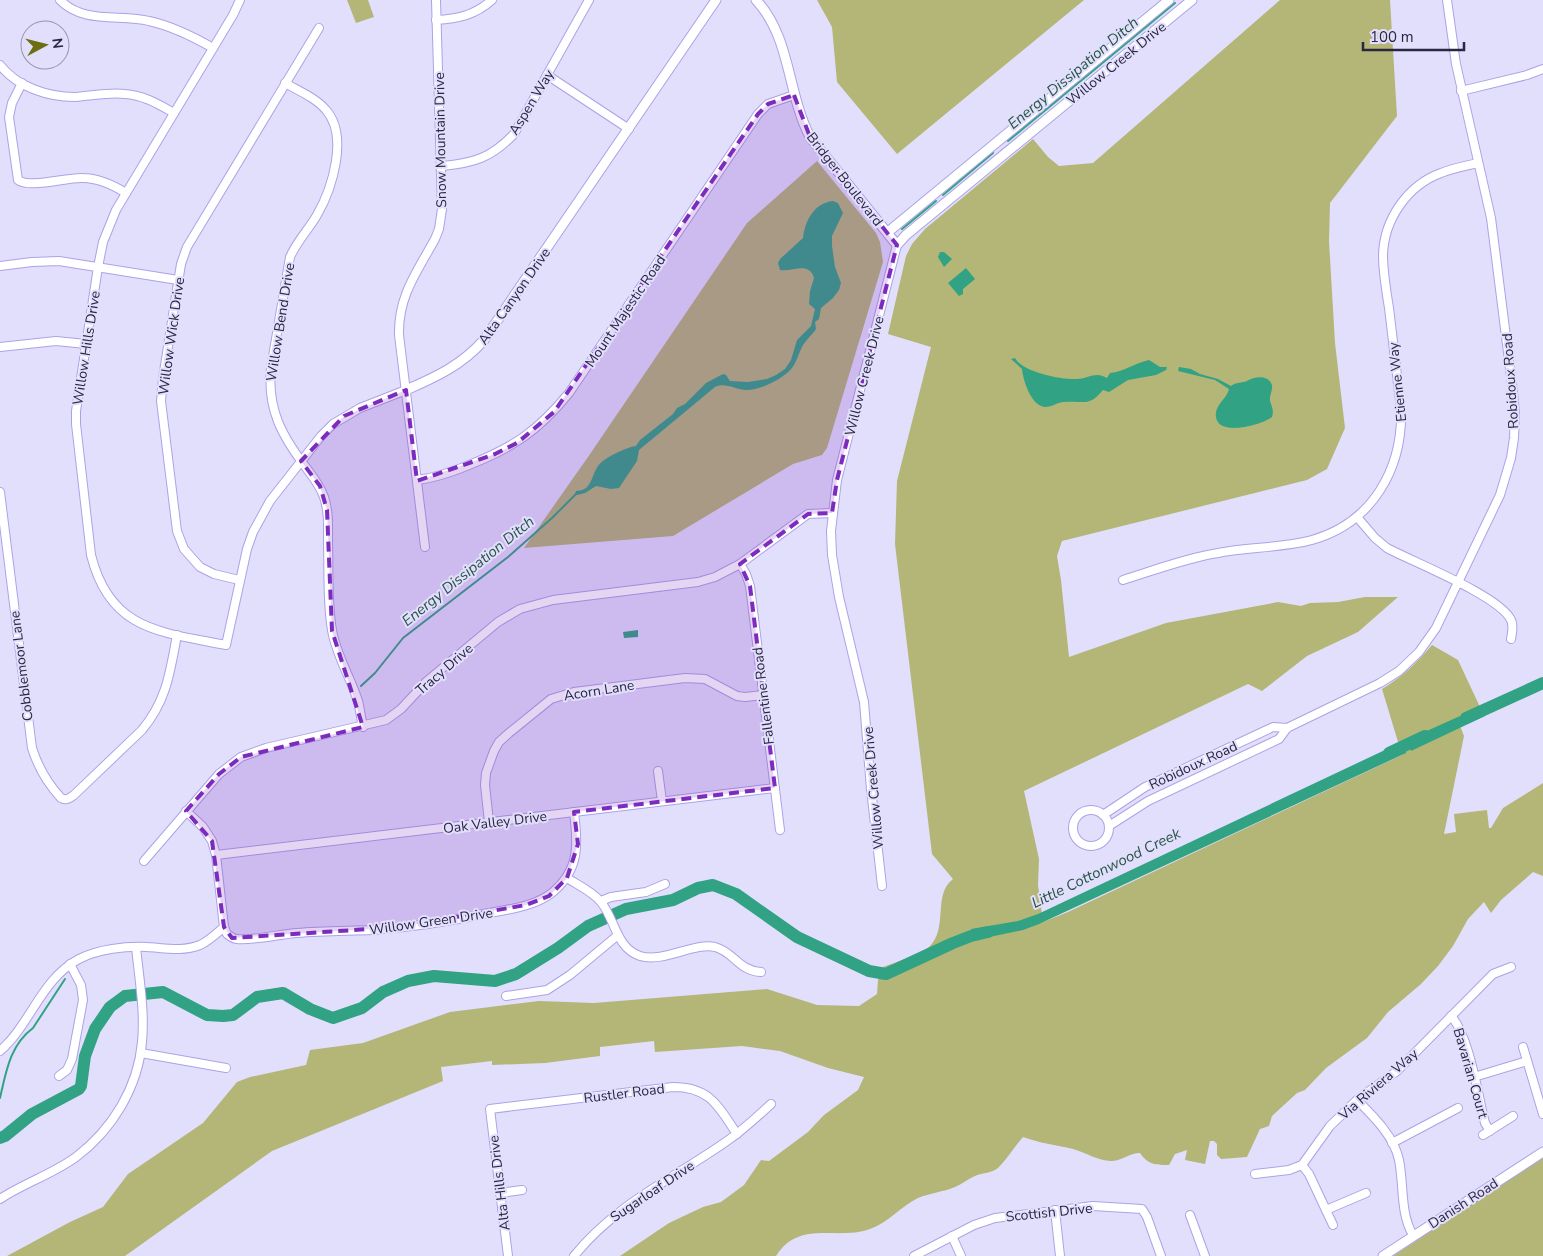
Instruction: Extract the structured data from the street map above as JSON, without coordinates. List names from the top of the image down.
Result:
{
  "streets": {
    "street": [
      "Willow Creek Drive",
      "Aspen Way",
      "Snow Mountain Drive",
      "Bridger Boulevard",
      "Alta Canyon Drive",
      "Mount Majestic Road",
      "Willow Bend Drive",
      "Willow Wick Drive",
      "Willow Hills Drive",
      "Robidoux Road",
      "Etienne Way",
      "Cobblemoor Lane",
      "Tracy Drive",
      "Acorn Lane",
      "Fallentine Road",
      "Oak Valley Drive",
      "Willow Green Drive",
      "Bavarian Court",
      "Via Riviera Way",
      "Rustler Road",
      "Alta Hills Drive",
      "Sugarloaf Drive",
      "Danish Road",
      "Scottish Drive"
    ]
  },
  "crossings": [
    ["Willow Creek Drive", "Bridger Boulevard"],
    ["Willow Creek Drive", "Tracy Drive"],
    ["Aspen Way", "Snow Mountain Drive"],
    ["Snow Mountain Drive", "Alta Canyon Drive"],
    ["Snow Mountain Drive", "Mount Majestic Road"],
    ["Bridger Boulevard", "Mount Majestic Road"],
    ["Alta Canyon Drive", "Willow Bend Drive"],
    ["Alta Canyon Drive", "Willow Wick Drive"],
    ["Alta Canyon Drive", "Willow Hills Drive"],
    ["Willow Bend Drive", "Willow Wick Drive"],
    ["Willow Bend Drive", "Tracy Drive"],
    ["Willow Hills Drive", "Cobblemoor Lane"],
    ["Robidoux Road", "Etienne Way"],
    ["Tracy Drive", "Fallentine Road"],
    ["Acorn Lane", "Fallentine Road"],
    ["Acorn Lane", "Oak Valley Drive"],
    ["Fallentine Road", "Oak Valley Drive"],
    ["Oak Valley Drive", "Willow Green Drive"],
    ["Bavarian Court", "Via Riviera Way"],
    ["Rustler Road", "Alta Hills Drive"],
    ["Rustler Road", "Sugarloaf Drive"]
  ],
  "water": ["Energy Dissipation Ditch", "Little Cottonwood Creek"],
  "scale_bar": "100 m",
  "north": "right"
}
